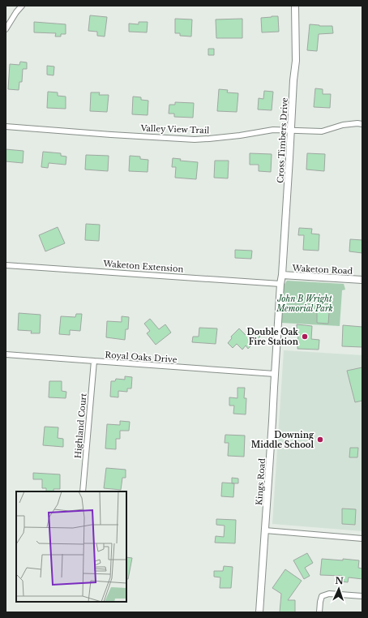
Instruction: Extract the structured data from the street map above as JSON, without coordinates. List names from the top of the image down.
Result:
{
  "streets": {
    "street": [
      "Valley View Trail",
      "Cross Timbers Drive",
      "Waketon Extension",
      "Waketon Road",
      "Royal Oaks Drive",
      "Highland Court",
      "Kings Road"
    ]
  },
  "crossings": [
    ["Valley View Trail", "Cross Timbers Drive"],
    ["Cross Timbers Drive", "Waketon Road"],
    ["Cross Timbers Drive", "Kings Road"],
    ["Waketon Extension", "Kings Road"],
    ["Waketon Road", "Kings Road"],
    ["Royal Oaks Drive", "Highland Court"],
    ["Royal Oaks Drive", "Kings Road"]
  ],
  "parks": ["John B Wright Memorial Park"],
  "places": ["Double Oak Fire Station", "Downing Middle School"],
  "north": "top"
}
